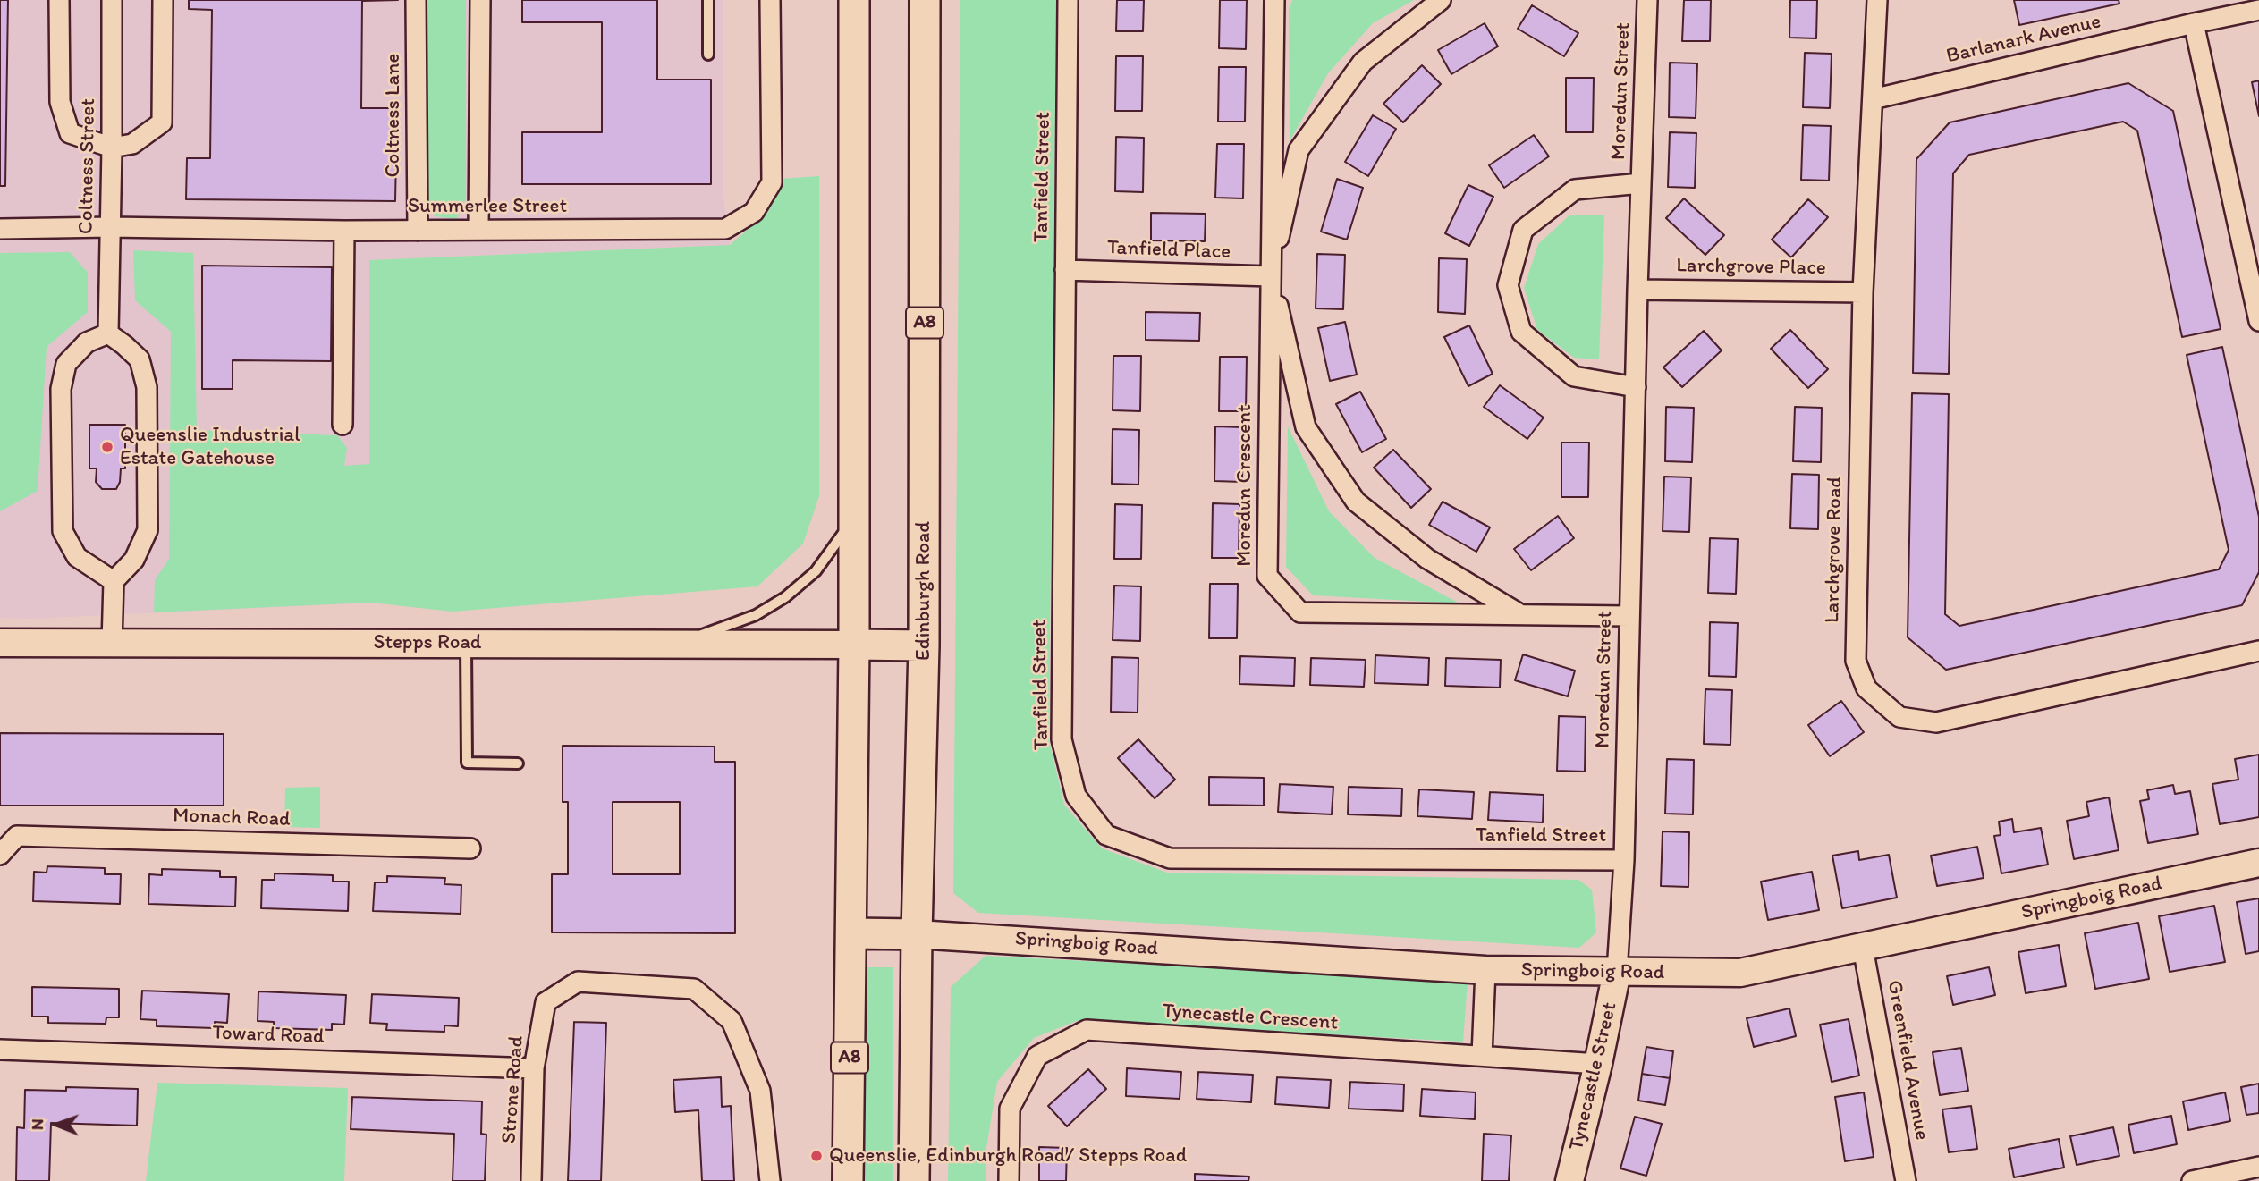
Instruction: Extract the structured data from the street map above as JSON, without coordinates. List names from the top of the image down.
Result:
{
  "streets": {
    "main road": [
      "A8",
      "Edinburgh Road",
      "Stepps Road",
      "Springboig Road",
      "Tynecastle Street"
    ],
    "street": [
      "Barlanark Avenue",
      "Moredun Street",
      "Coltness Lane",
      "Coltness Street",
      "Tanfield Street",
      "Summerlee Street",
      "Tanfield Place",
      "Larchgrove Place",
      "Moredun Crescent",
      "Larchgrove Road",
      "Monach Road",
      "Tynecastle Crescent",
      "Toward Road",
      "Greenfield Avenue",
      "Strone Road"
    ]
  },
  "crossings": [
    ["Barlanark Avenue", "Larchgrove Road"],
    ["Moredun Street", "Tanfield Street"],
    ["Moredun Street", "Larchgrove Place"],
    ["Moredun Street", "Moredun Crescent"],
    ["Moredun Street", "Springboig Road"],
    ["Moredun Street", "Tynecastle Street"],
    ["Coltness Lane", "Summerlee Street"],
    ["Coltness Street", "Summerlee Street"],
    ["Tanfield Street", "Tanfield Place"],
    ["Tanfield Place", "Moredun Crescent"],
    ["Larchgrove Place", "Larchgrove Road"],
    ["A8", "Stepps Road"],
    ["Edinburgh Road", "Springboig Road"],
    ["Springboig Road", "Greenfield Avenue"],
    ["Springboig Road", "Tynecastle Street"],
    ["Tynecastle Crescent", "Tynecastle Street"],
    ["Toward Road", "Strone Road"]
  ],
  "places": ["Queenslie Industrial Estate Gatehouse", "Queenslie, Edinburgh Road/ Stepps Road"],
  "north": "left"
}
